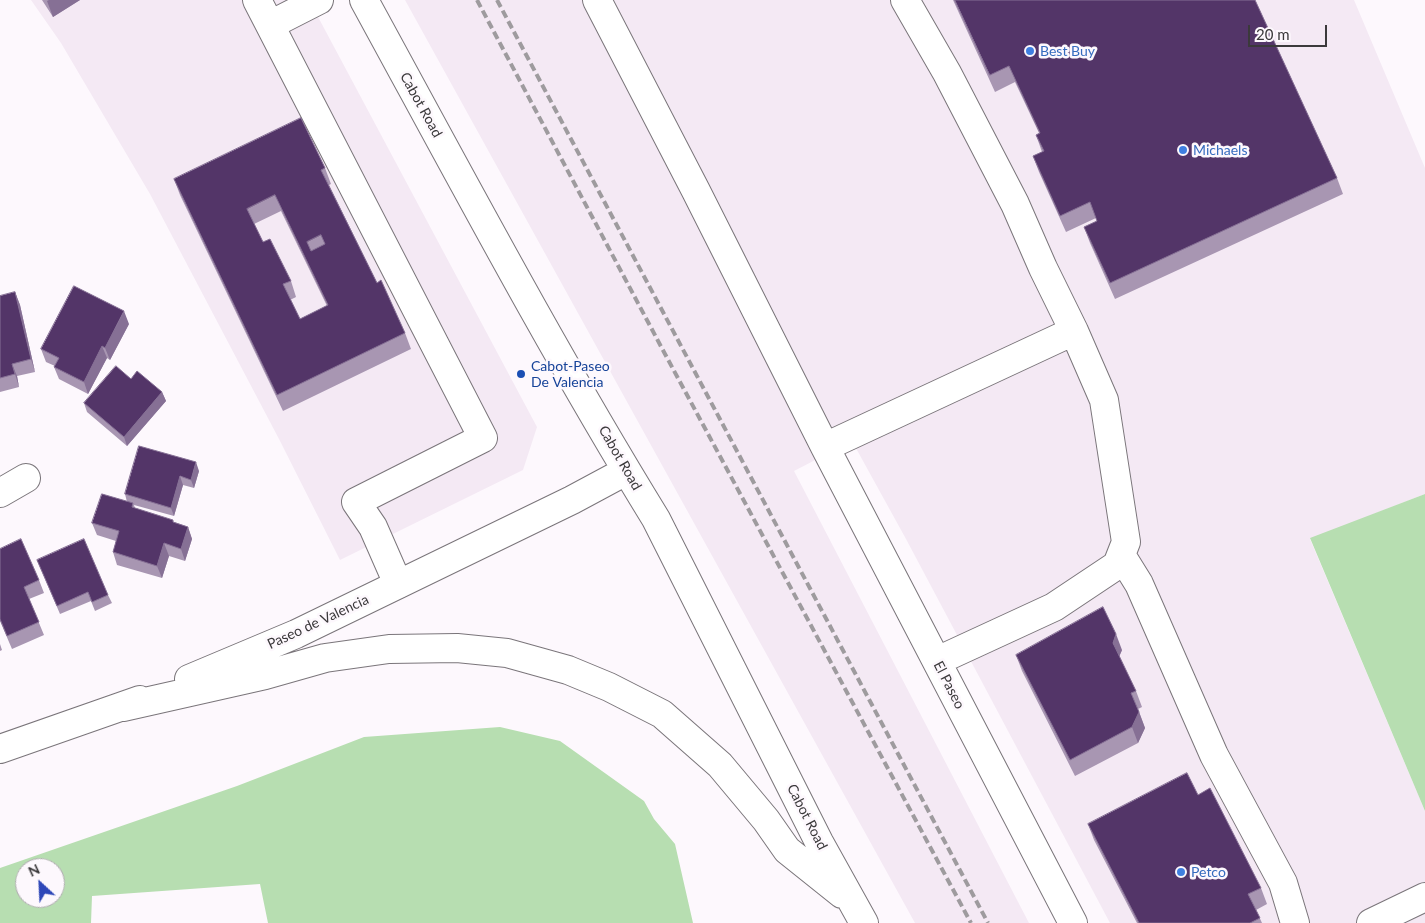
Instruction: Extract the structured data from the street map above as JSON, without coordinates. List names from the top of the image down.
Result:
{
  "streets": {
    "main road": ["Cabot Road", "Paseo de Valencia", "El Paseo"]
  },
  "crossings": [
    ["Cabot Road", "Paseo de Valencia"]
  ],
  "places": [
    "Best Buy",
    "Michaels",
    "Cabot-Paseo De Valencia",
    "Petco"
  ],
  "scale_bar": "20 m",
  "north": "top left"
}
